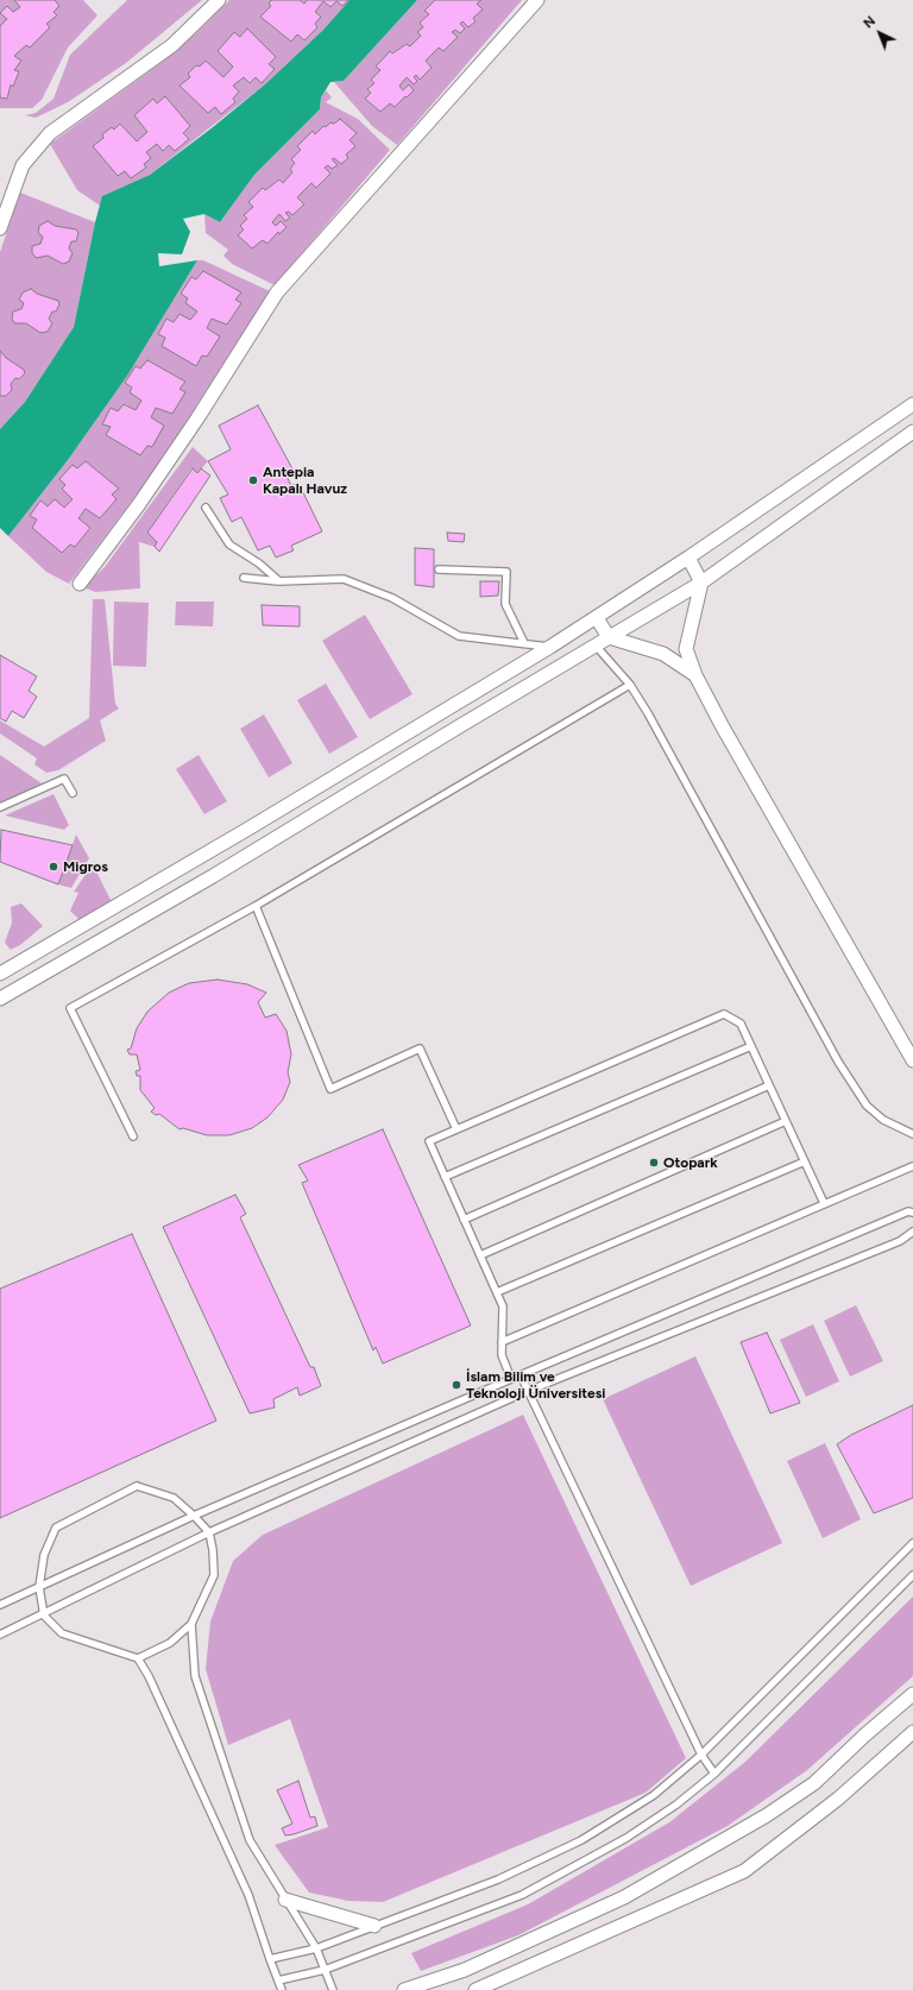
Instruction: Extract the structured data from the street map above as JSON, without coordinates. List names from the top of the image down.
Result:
{
  "places": [
    "Antepia Kapalı Havuz",
    "Migros",
    "Otopark",
    "İslam Bilim ve Teknoloji Üniversitesi"
  ],
  "north": "top left"
}
